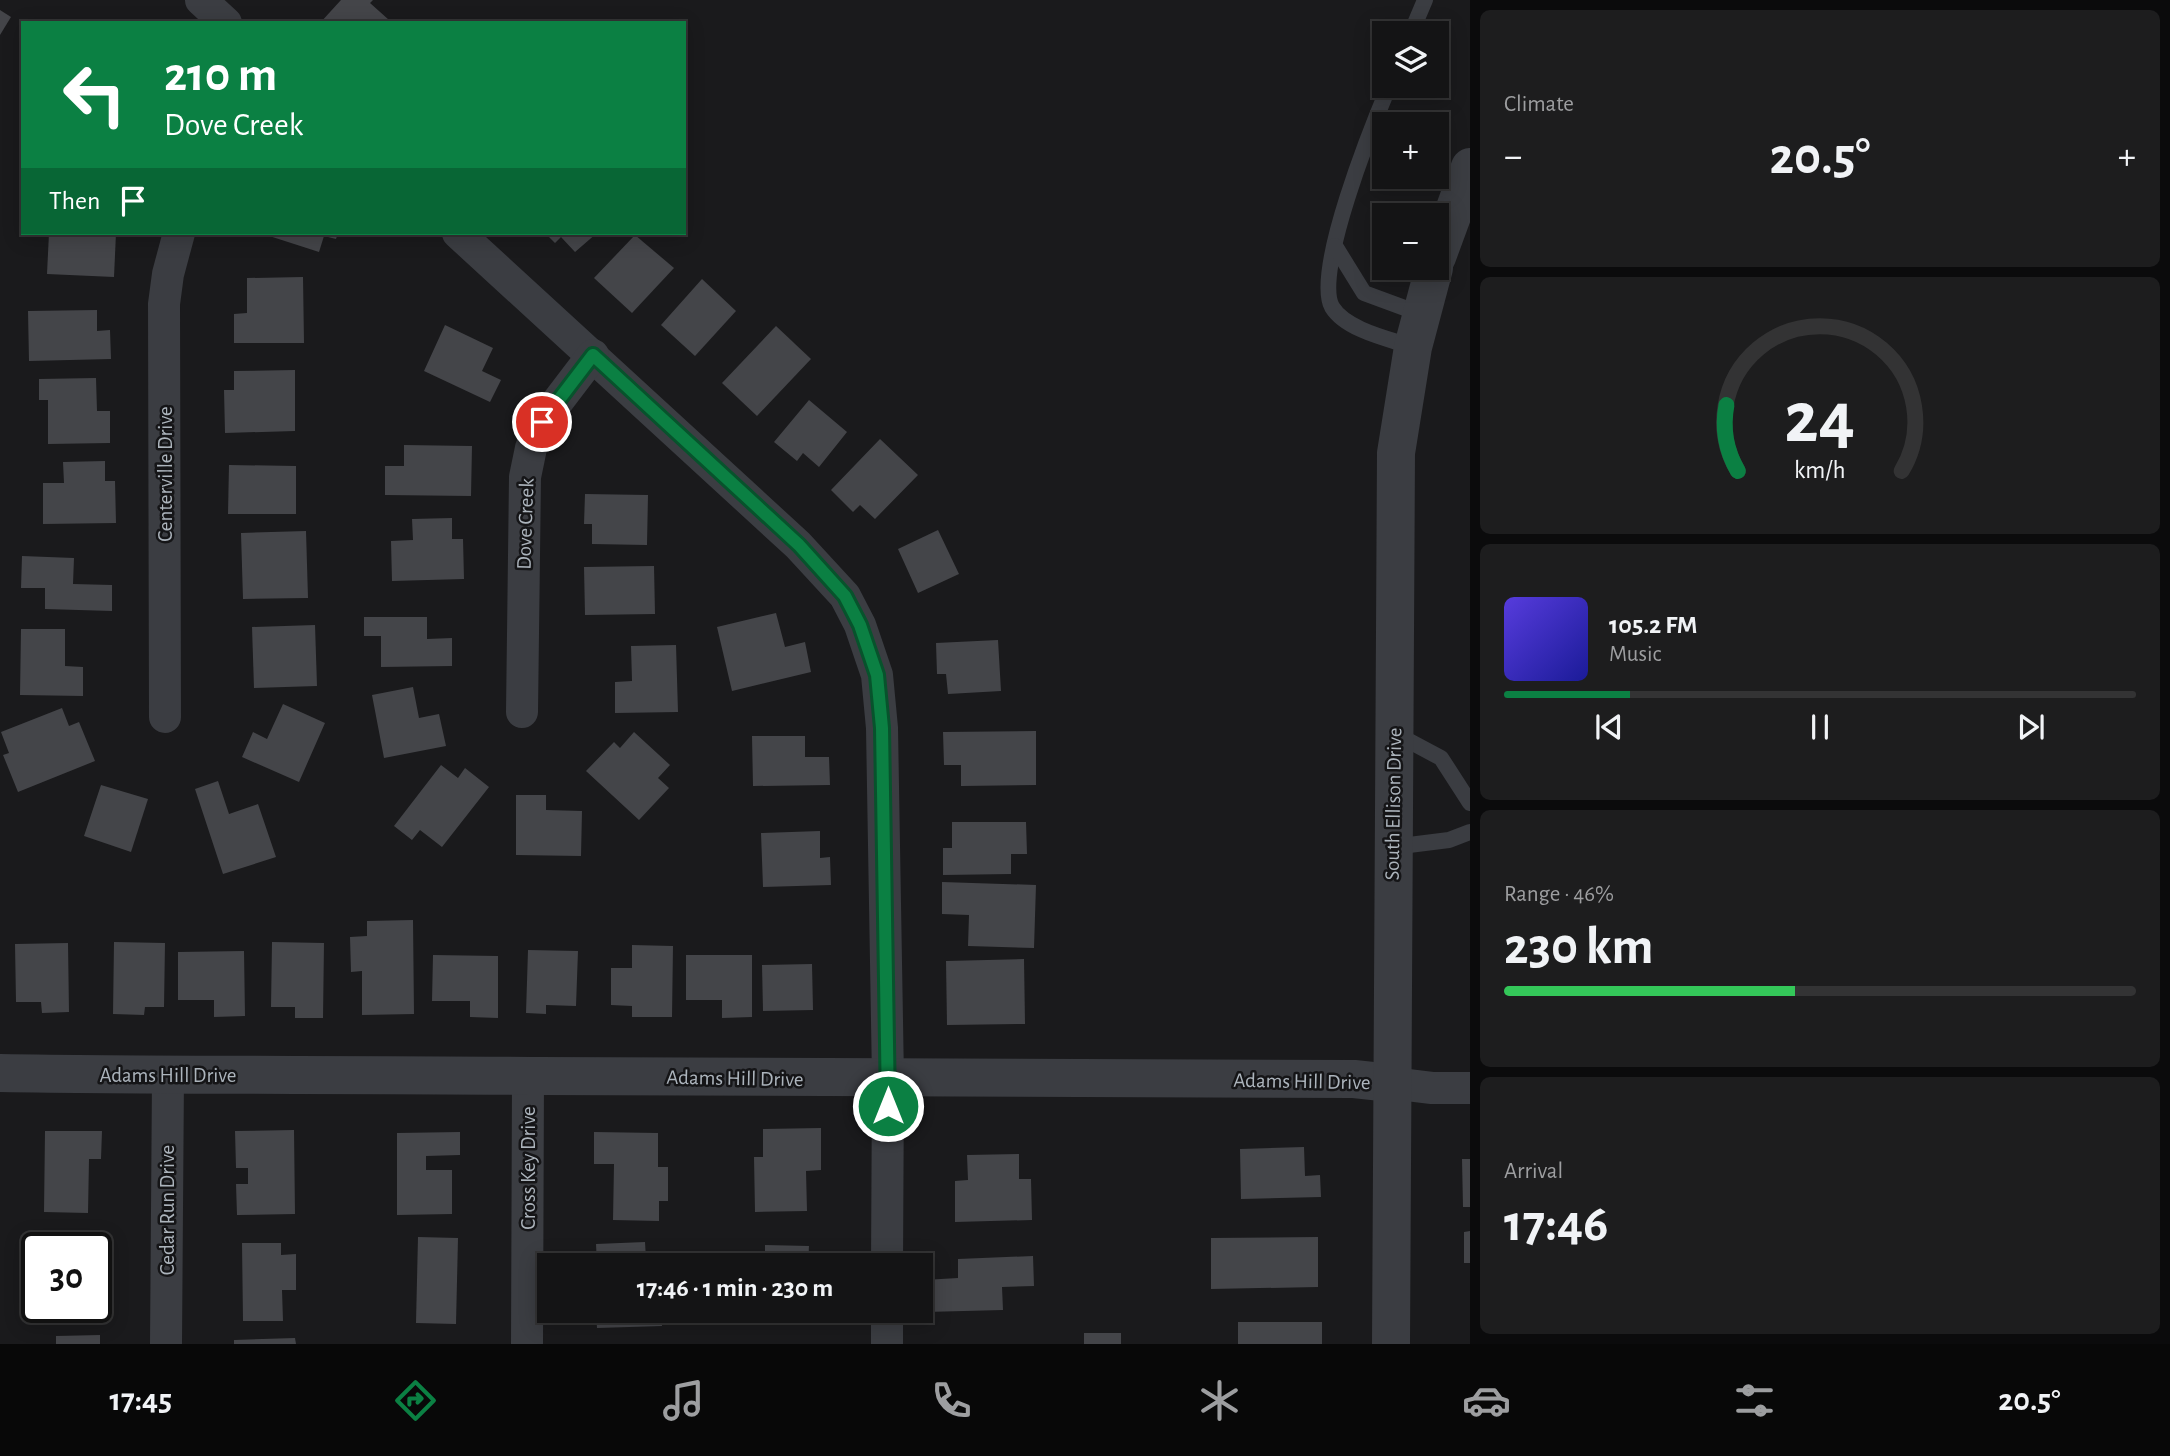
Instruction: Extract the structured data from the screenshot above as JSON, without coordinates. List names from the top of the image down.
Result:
{
  "streets": {
    "street": [
      "Centerville Drive",
      "Dove Creek",
      "South Ellison Drive",
      "Adams Hill Drive",
      "Cross Key Drive",
      "Cedar Run Drive"
    ]
  },
  "crossings": [
    ["South Ellison Drive", "Adams Hill Drive"],
    ["Adams Hill Drive", "Cross Key Drive"],
    ["Adams Hill Drive", "Cedar Run Drive"]
  ],
  "page": {
    "tile": [
      "Climate",
      ["Range · 46%", "230 km"],
      ["Arrival", "17:46"]
    ],
    "map_buttons": ["+", "−"],
    "turn": ["210 m", "Dove Creek"],
    "heat": ["−", "20.5°", "+"],
    "then": "Then",
    "song": ["105.2 FM", "Music"],
    "limit": "30",
    "trip": "17:46 · 1 min · 230 m",
    "tabs": ["17:45", "20.5°"],
    "gauge": ["24", "km/h"]
  }
}
